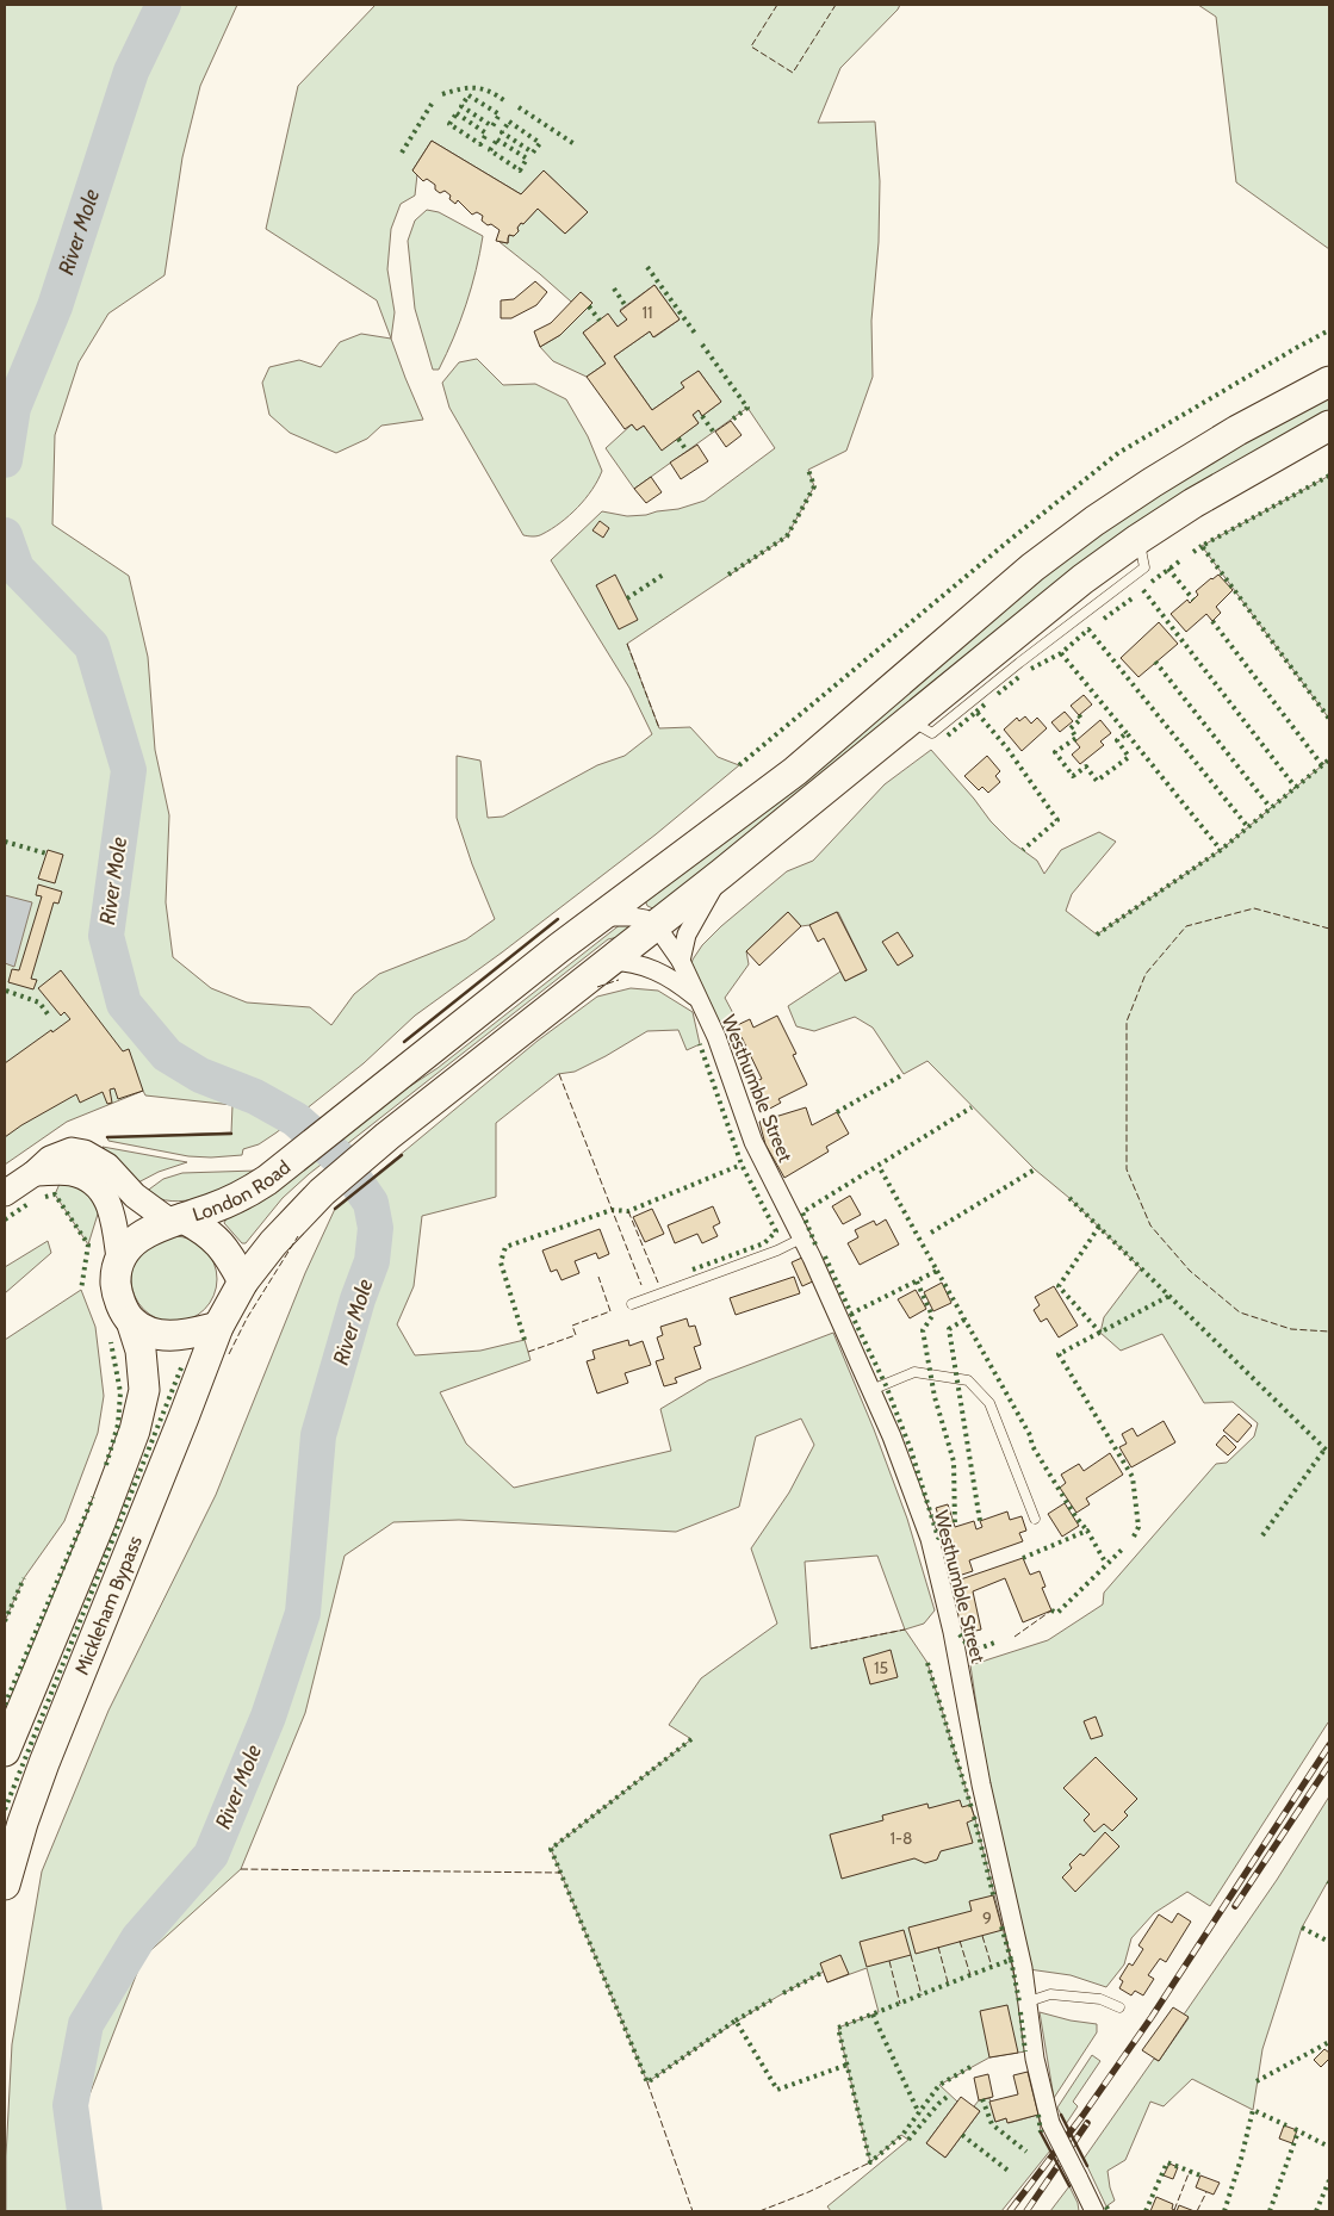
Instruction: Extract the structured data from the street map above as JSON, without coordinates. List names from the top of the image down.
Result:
{
  "streets": {
    "highway": ["London Road", "Mickleham Bypass"],
    "street": ["Westhumble Street"]
  },
  "crossings": [
    ["London Road", "Mickleham Bypass"]
  ],
  "water": ["River Mole"],
  "house_numbers": [
    "11",
    "15",
    "1-8",
    "9"
  ]
}
